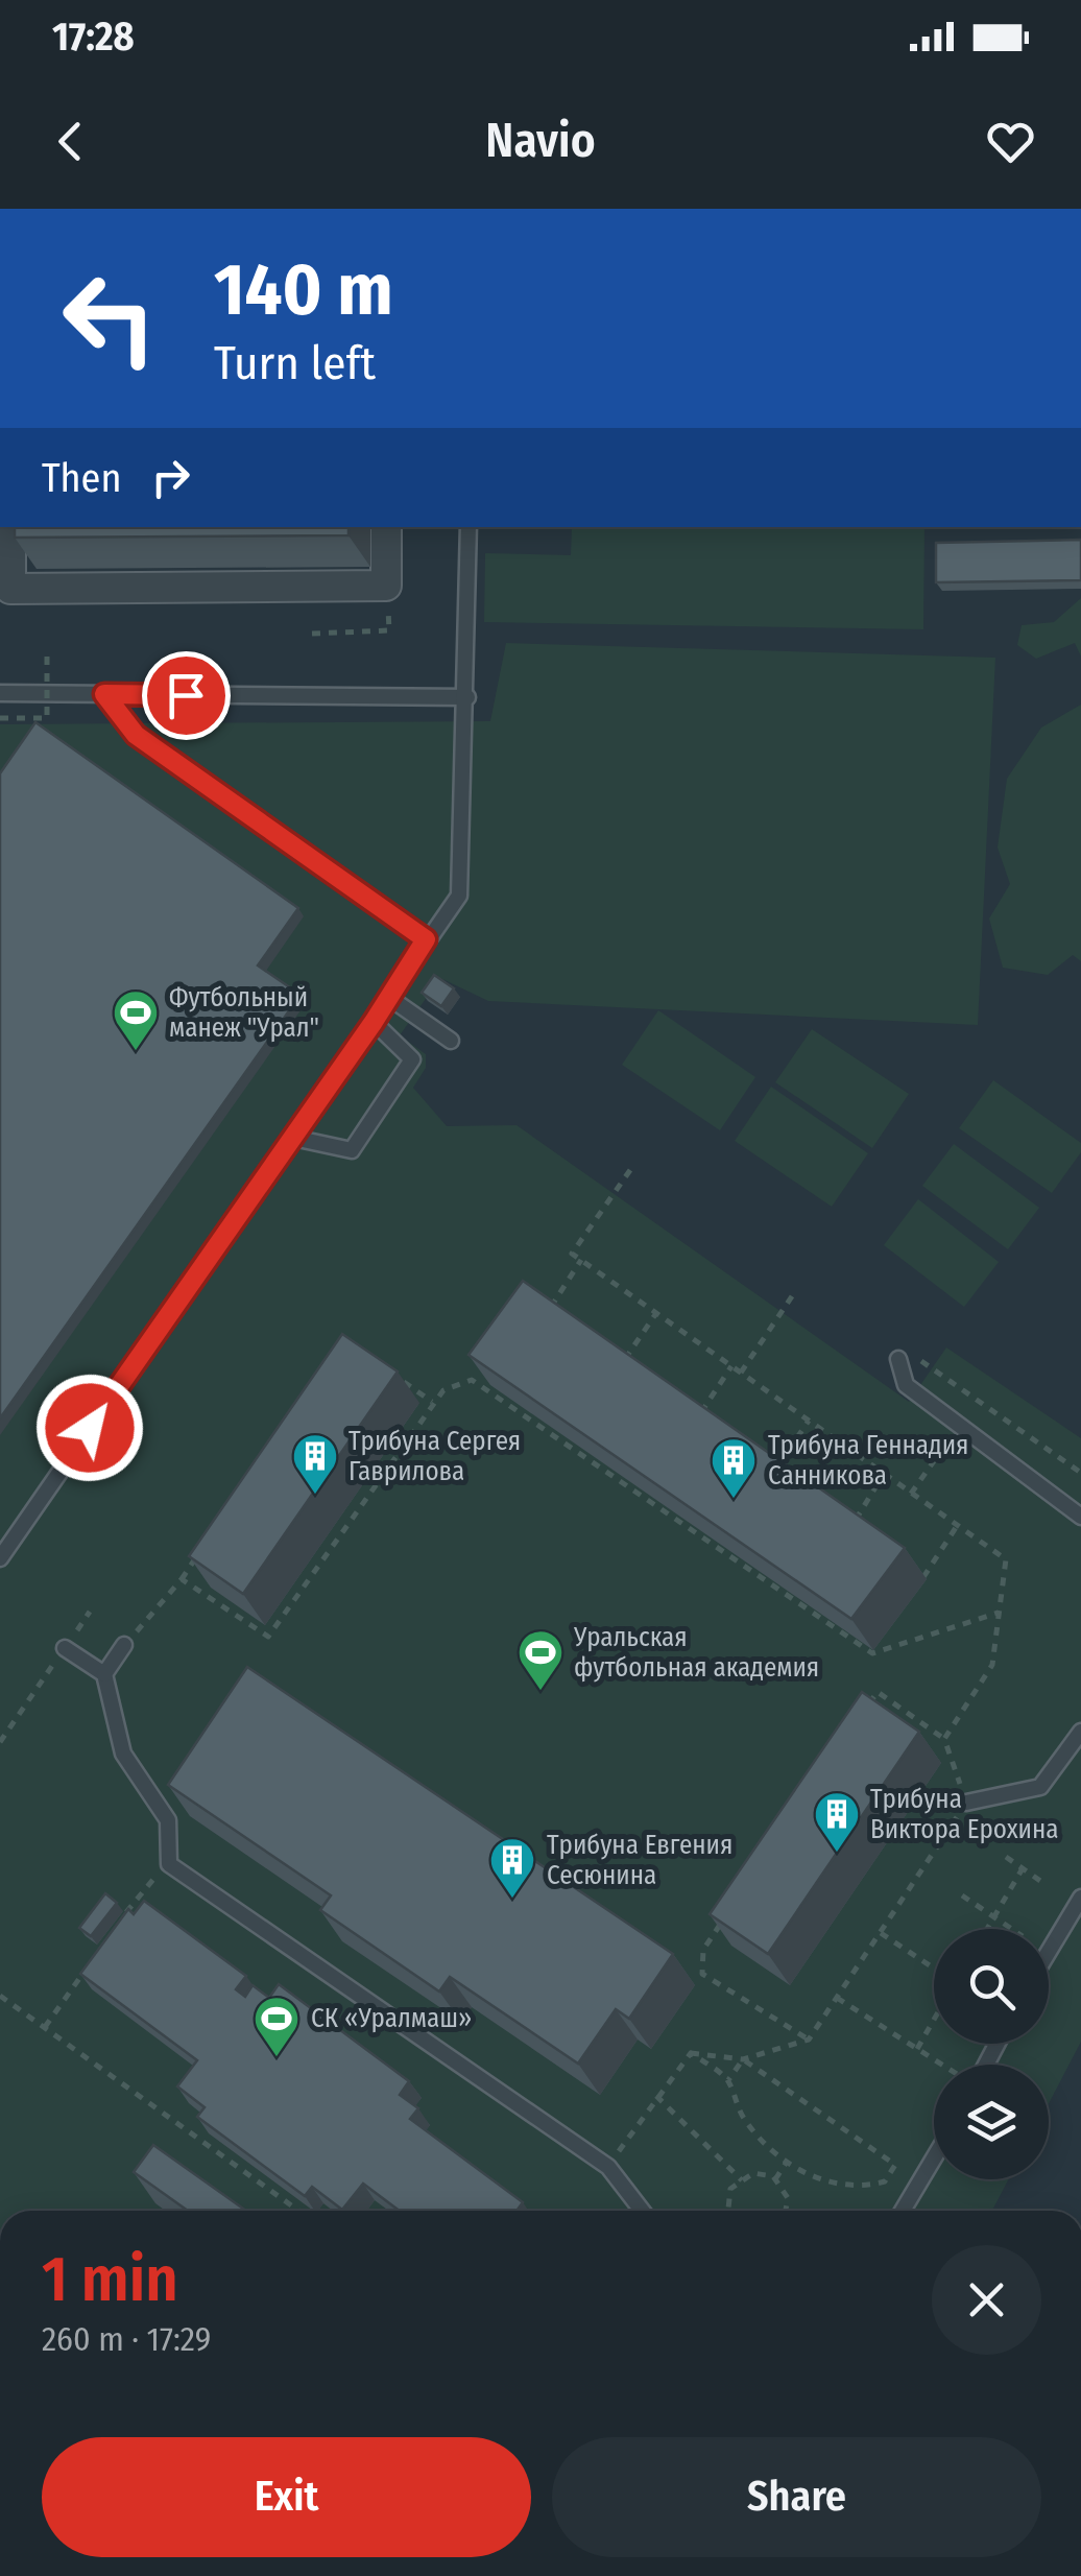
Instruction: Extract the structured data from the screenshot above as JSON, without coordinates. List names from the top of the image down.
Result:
{
  "places": {
    "sports": ["Футбольный манеж \"Урал\"", "Уральская футбольная академия", "СК «Уралмаш»"],
    "building": [
      "Трибуна Сергея Гаврилова",
      "Трибуна Геннадия Санникова",
      "Трибуна Виктора Ерохина",
      "Трибуна Евгения Сесюнина"
    ]
  },
  "page": {
    "status": "17:28",
    "header": "Navio",
    "turn": ["140 m", "Turn left"],
    "then": "Then",
    "heading": ["1 min", "260 m · 17:29"],
    "buttons": ["Exit", "Share"]
  }
}
